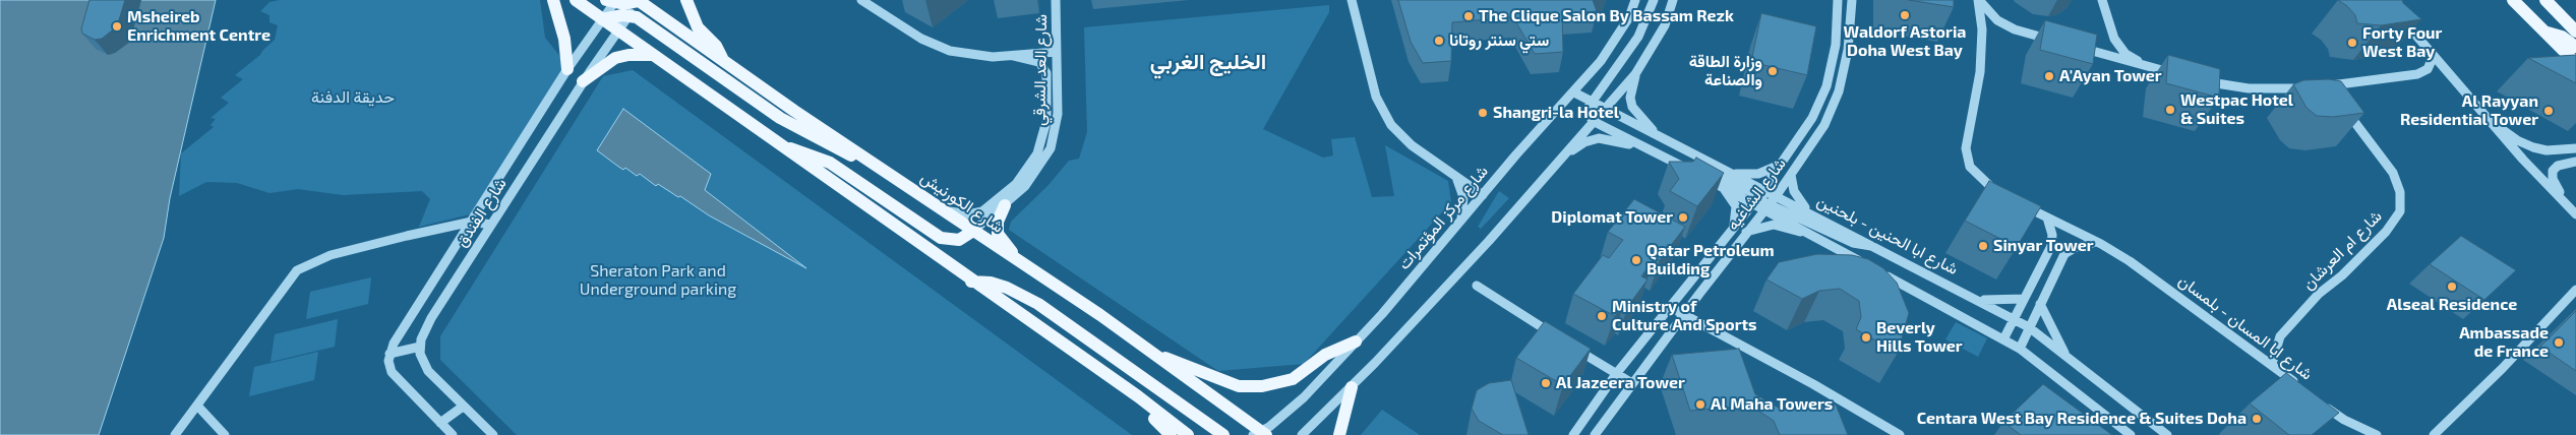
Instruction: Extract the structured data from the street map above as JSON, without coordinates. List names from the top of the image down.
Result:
{
  "streets": {
    "main road": ["شارع الكورنيش"],
    "street": [
      "شارع العد الشرقي",
      "شارع الشاغيه",
      "شارع الفندق",
      "شارع مركز المؤتمرات",
      "شارع ابا الحنين - بلحنين",
      "شارع ام العرشان",
      "شارع ابا المسان - بلمسان"
    ]
  },
  "crossings": [
    ["شارع العد الشرقي", "شارع الكورنيش"],
    ["شارع الشاغيه", "شارع ابا الحنين - بلحنين"],
    ["شارع الكورنيش", "شارع الفندق"],
    ["شارع الكورنيش", "شارع مركز المؤتمرات"],
    ["شارع مركز المؤتمرات", "شارع ابا الحنين - بلحنين"],
    ["شارع ام العرشان", "شارع ابا المسان - بلمسان"]
  ],
  "districts": ["الخليج الغربي"],
  "parks": ["حديقة الدفنة", "Sheraton Park and Underground parking"],
  "places": [
    "Waldorf Astoria Doha West Bay",
    "The Clique Salon By Bassam Rezk",
    "Msheireb Enrichment Centre",
    "ستي سنتر روتانا",
    "Forty Four West Bay",
    "وزارة الطاقة والصناعة",
    "A'Ayan Tower",
    "Westpac Hotel & Suites",
    "Al Rayyan Residential Tower",
    "Shangri-la Hotel",
    "Diplomat Tower",
    "Sinyar Tower",
    "Qatar Petroleum Building",
    "Alseal Residence",
    "Ministry of Culture And Sports",
    "Beverly Hills Tower",
    "Ambassade de France",
    "Al Jazeera Tower",
    "Al Maha Towers",
    "Centara West Bay Residence & Suites Doha"
  ]
}
